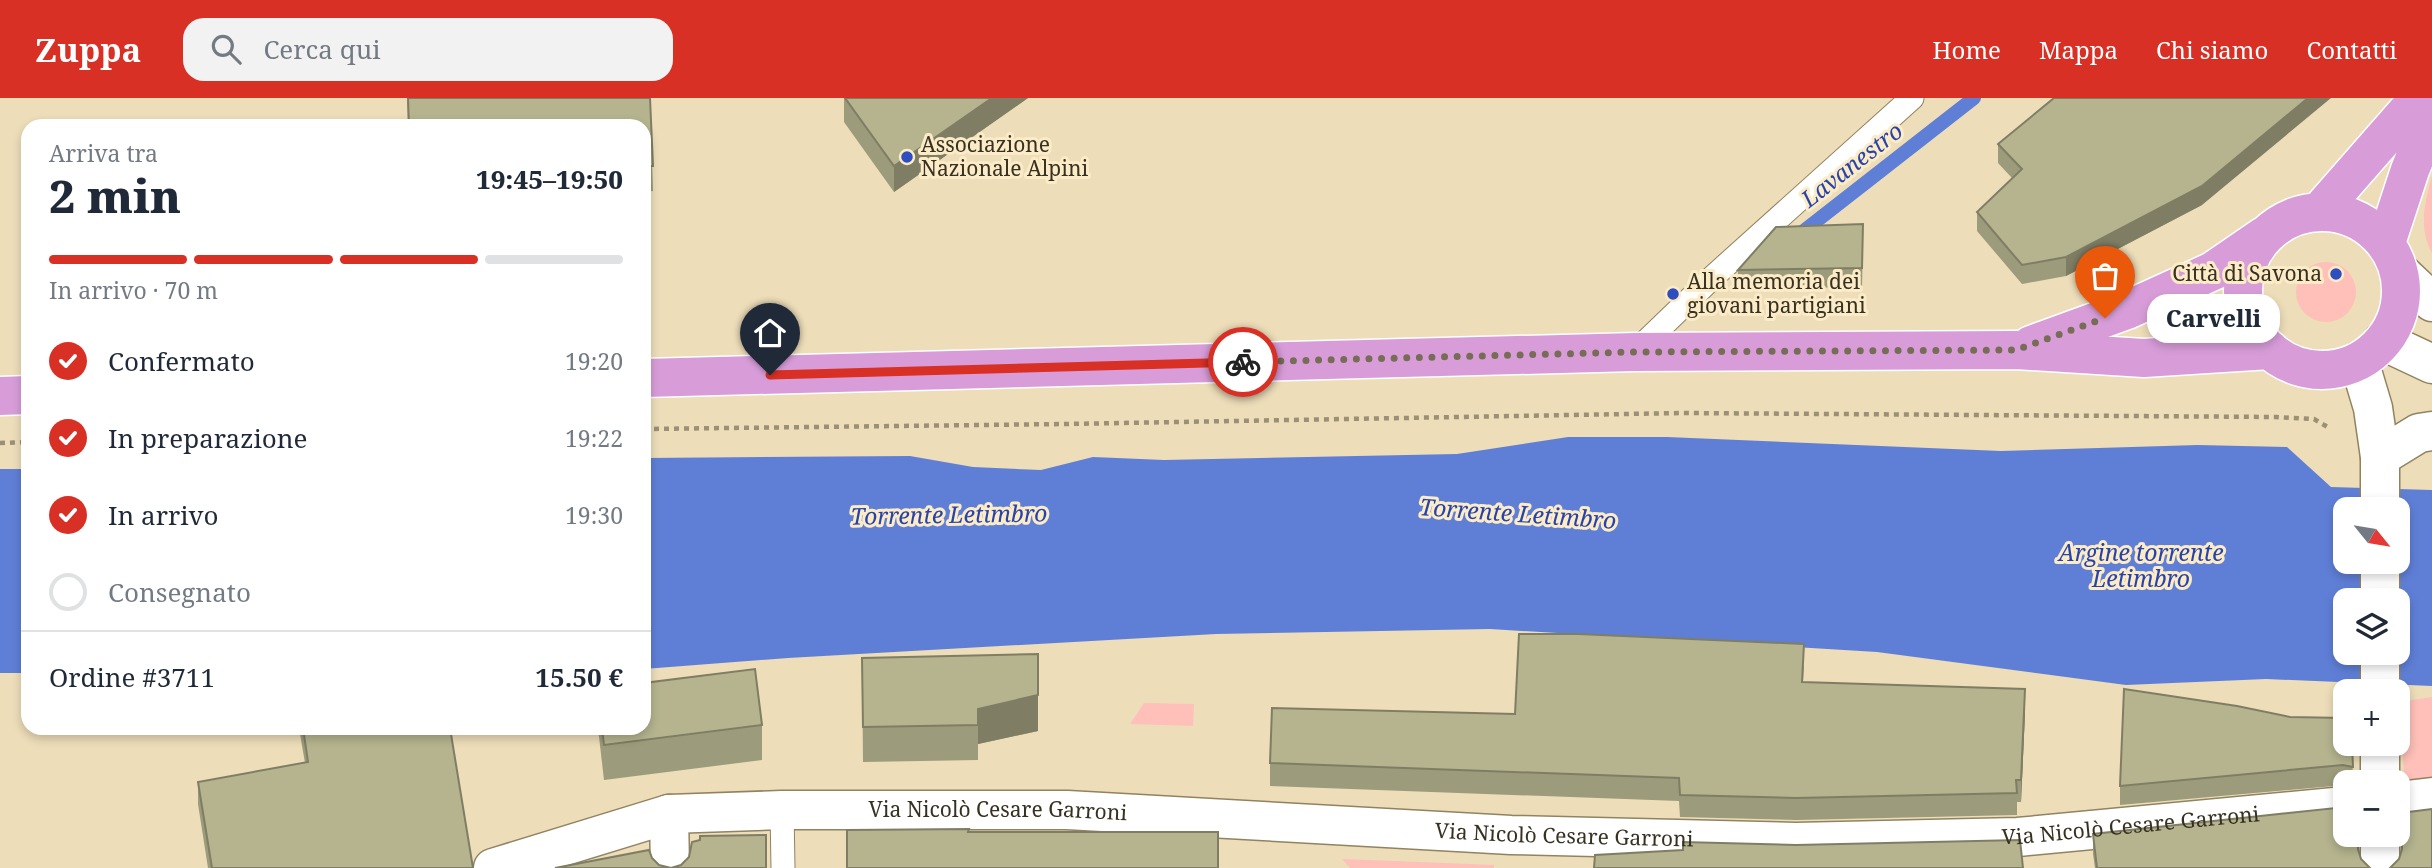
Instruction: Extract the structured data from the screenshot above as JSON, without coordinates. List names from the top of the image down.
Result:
{
  "streets": {
    "street": ["Via Nicolò Cesare Garroni"]
  },
  "water": ["Lavanestro", "Torrente Letimbro", "Argine torrente Letimbro"],
  "places": [
    "Associazione Nazionale Alpini",
    "Città di Savona",
    "Alla memoria dei giovani partigiani",
    "Carvelli"
  ],
  "north": "bottom right",
  "page": {
    "header": "Zuppa",
    "search": "Cerca qui",
    "nav": [
      "Home",
      "Mappa",
      "Chi siamo",
      "Contatti"
    ],
    "heading": ["2 min", "Arriva tra", "19:45–19:50"],
    "panel": ["Ordine #3711", "15.50 €"],
    "bar": "In arrivo · 70 m",
    "bubble": "Carvelli",
    "list": [
      ["Confermato", "19:20"],
      ["In preparazione", "19:22"],
      ["In arrivo", "19:30"],
      "Consegnato"
    ],
    "map_buttons": ["+", "−"]
  }
}
